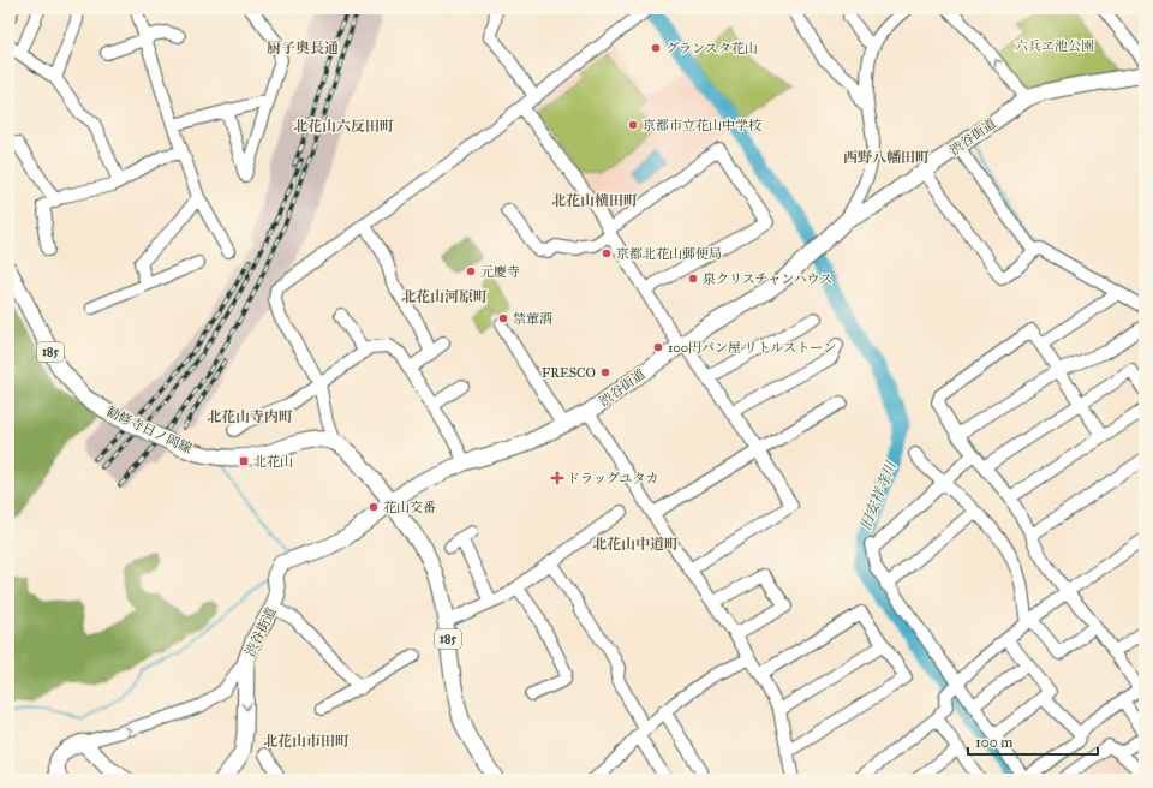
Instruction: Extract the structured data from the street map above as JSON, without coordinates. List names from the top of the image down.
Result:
{
  "streets": {
    "main road": ["渋谷街道", "185", "勧修寺日ノ岡線"]
  },
  "crossings": [
    ["渋谷街道", "185"],
    ["185", "勧修寺日ノ岡線"]
  ],
  "districts": [
    "厨子奥長通",
    "北花山六反田町",
    "西野八幡田町",
    "北花山横田町",
    "北花山河原町",
    "北花山寺内町",
    "北花山中道町",
    "北花山市田町"
  ],
  "water": ["旧安祥寺川"],
  "parks": ["六兵ヱ池公園"],
  "places": {
    "other": [
      "グランスタ花山",
      "京都市立花山中学校",
      "京都北花山郵便局",
      "元慶寺",
      "泉クリスチャンハウス",
      "禁葷酒",
      "100円パン屋 リトルストーン",
      "FRESCO",
      "花山交番"
    ],
    "transit": ["北花山"],
    "health": ["ドラッグユタカ"]
  },
  "scale_bar": "100 m"
}
